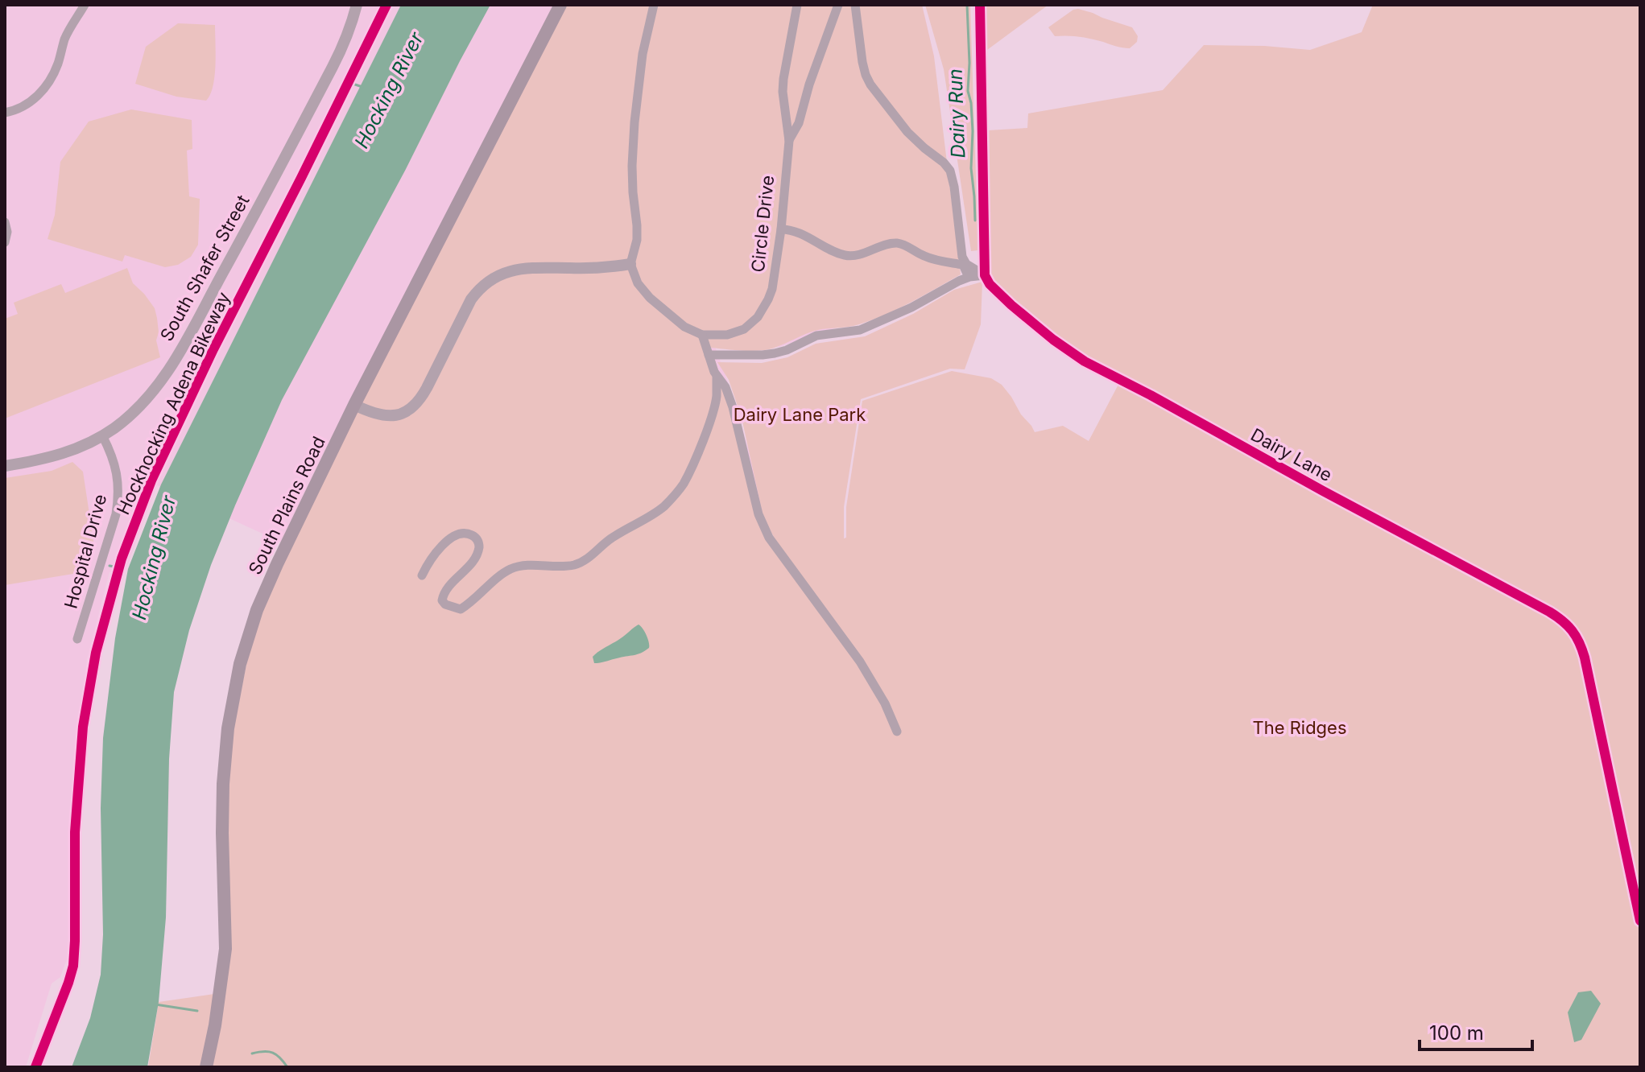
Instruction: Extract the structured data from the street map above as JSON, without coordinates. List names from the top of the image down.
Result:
{
  "streets": {
    "main road": ["South Plains Road"],
    "street": [
      "Circle Drive",
      "South Shafer Street",
      "Dairy Lane",
      "Hospital Drive"
    ],
    "cycle path": ["Hockhocking Adena Bikeway"]
  },
  "crossings": [
    ["South Shafer Street", "Hospital Drive"]
  ],
  "water": ["Hocking River", "Dairy Run"],
  "parks": ["Dairy Lane Park", "The Ridges"],
  "scale_bar": "100 m"
}
